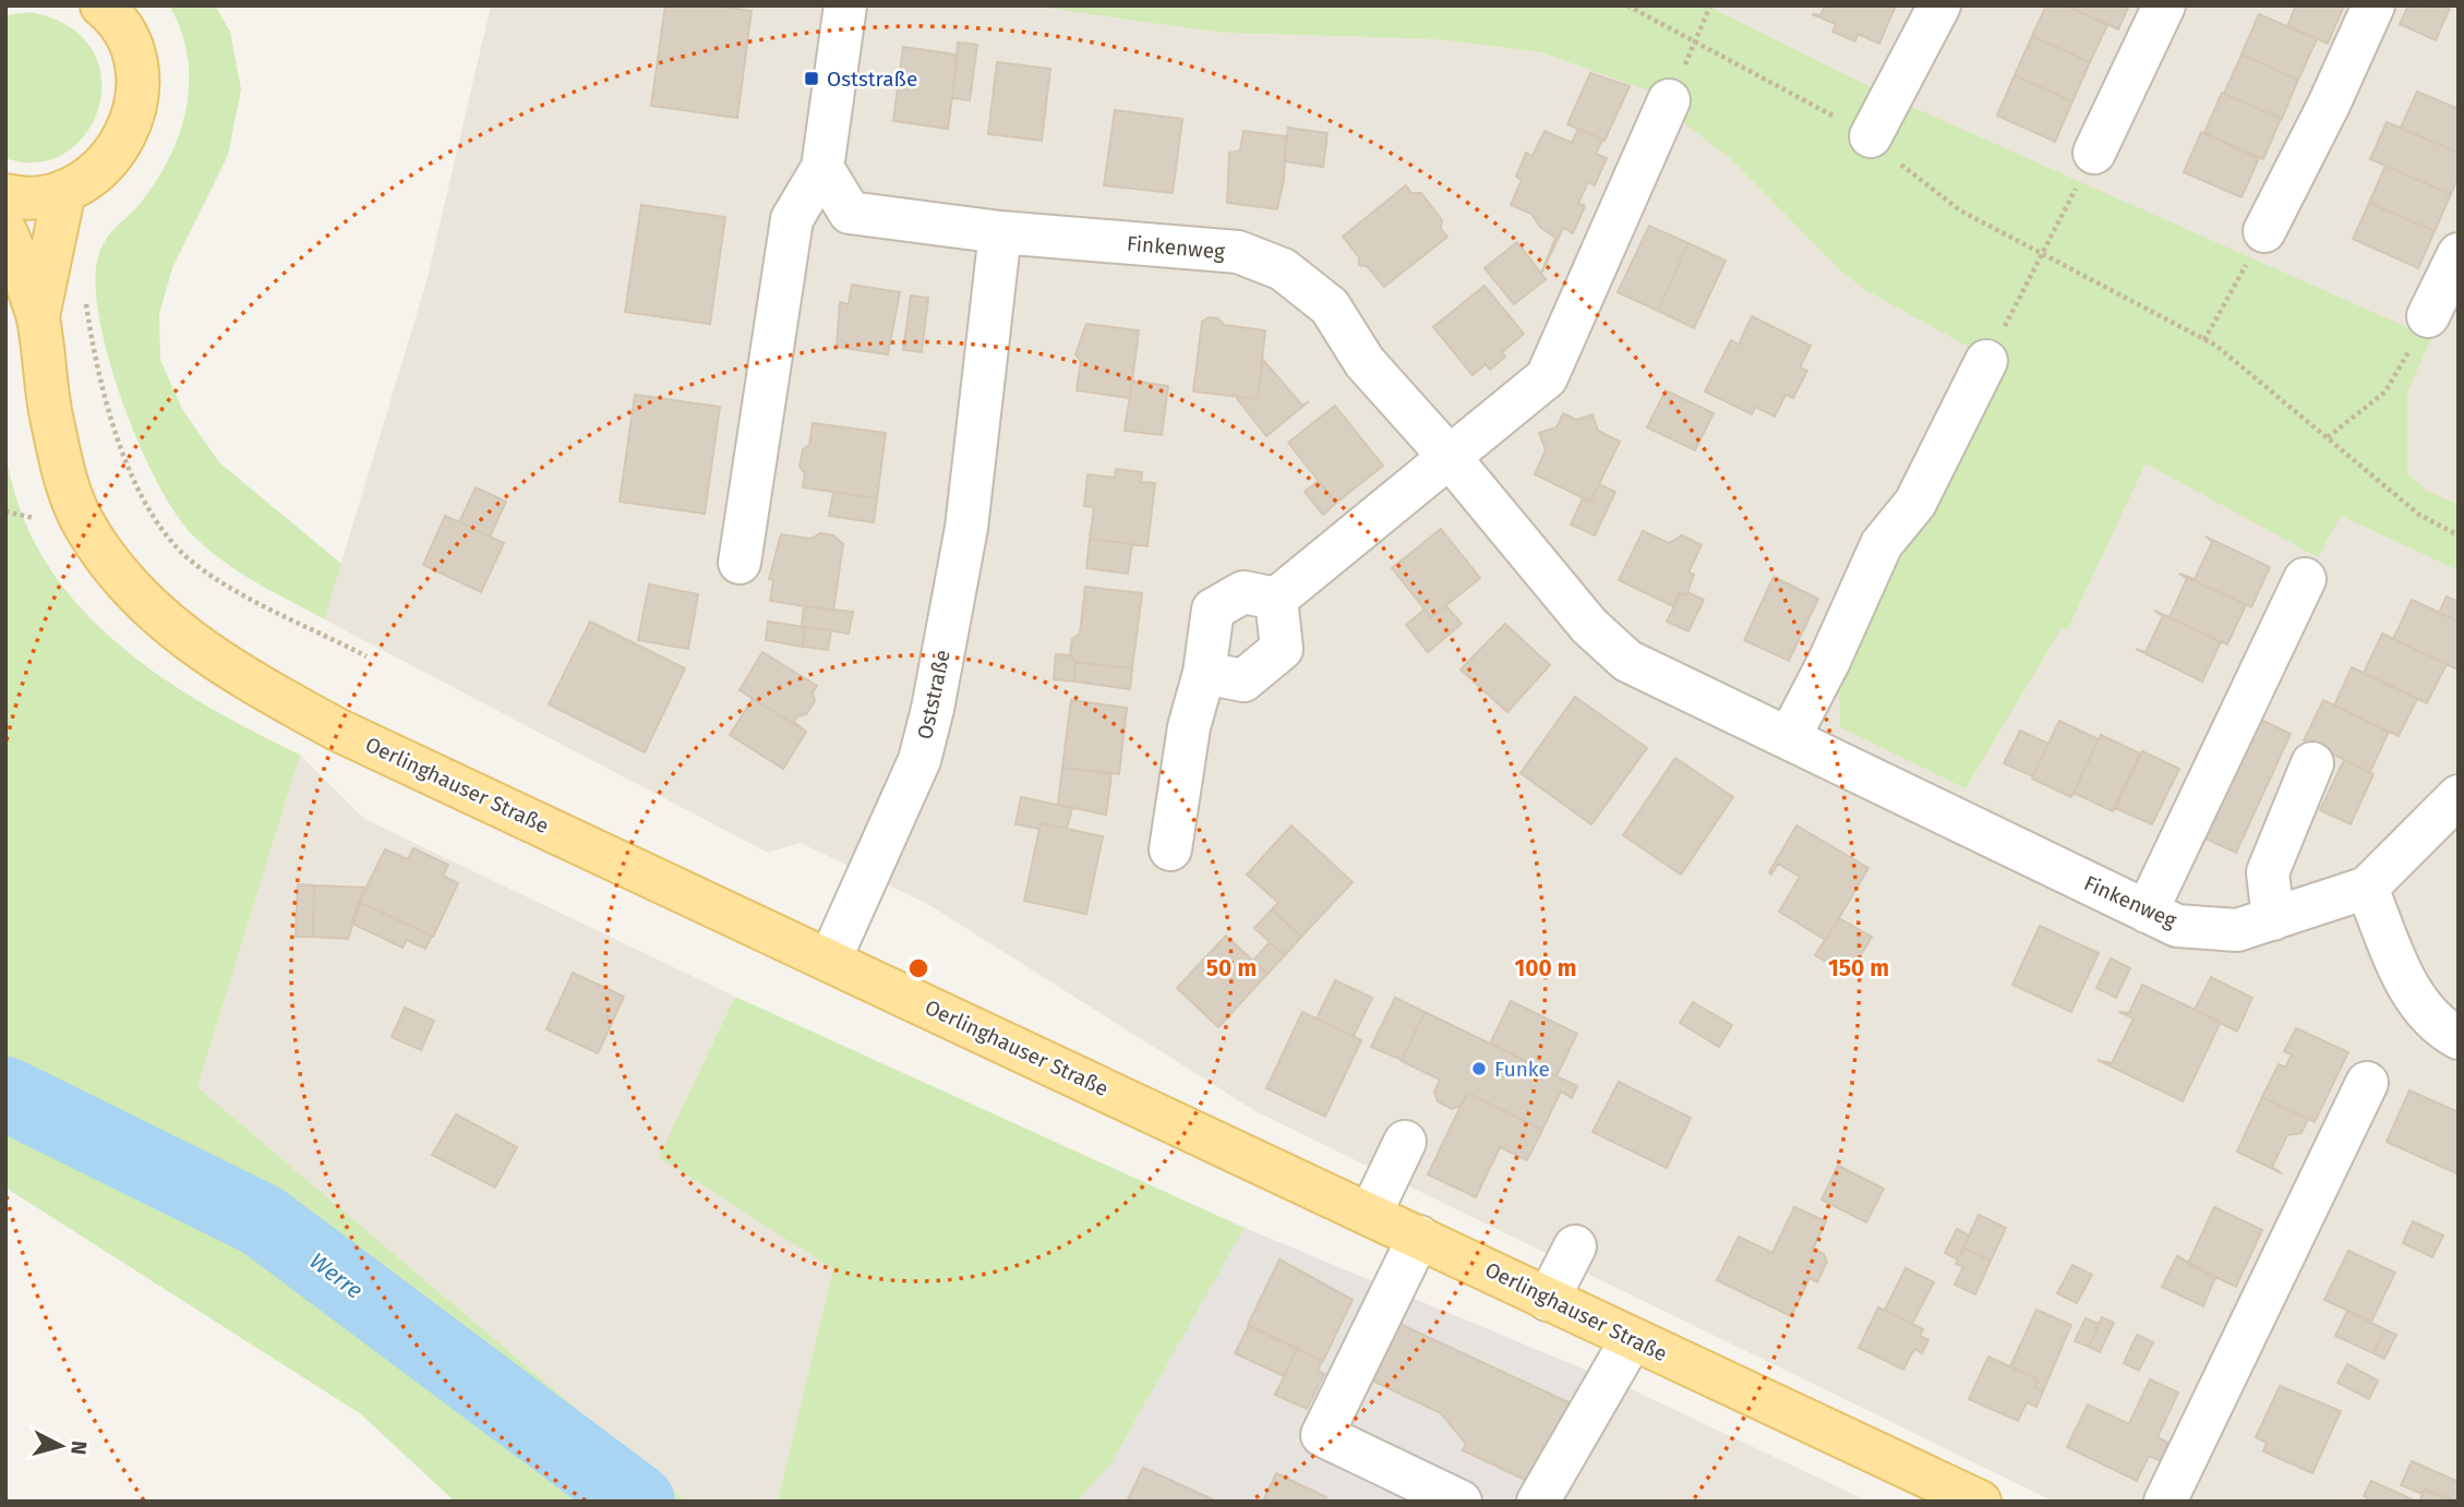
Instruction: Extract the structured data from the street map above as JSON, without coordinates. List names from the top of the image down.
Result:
{
  "streets": {
    "main road": ["Oerlinghauser Straße"],
    "street": ["Finkenweg", "Oststraße"]
  },
  "crossings": [
    ["Finkenweg", "Oststraße"],
    ["Oststraße", "Oerlinghauser Straße"]
  ],
  "water": ["Werre"],
  "places": {
    "transit": ["Oststraße"],
    "other": ["Funke"]
  },
  "north": "right",
  "rings": ["50 m", "100 m", "150 m"]
}
